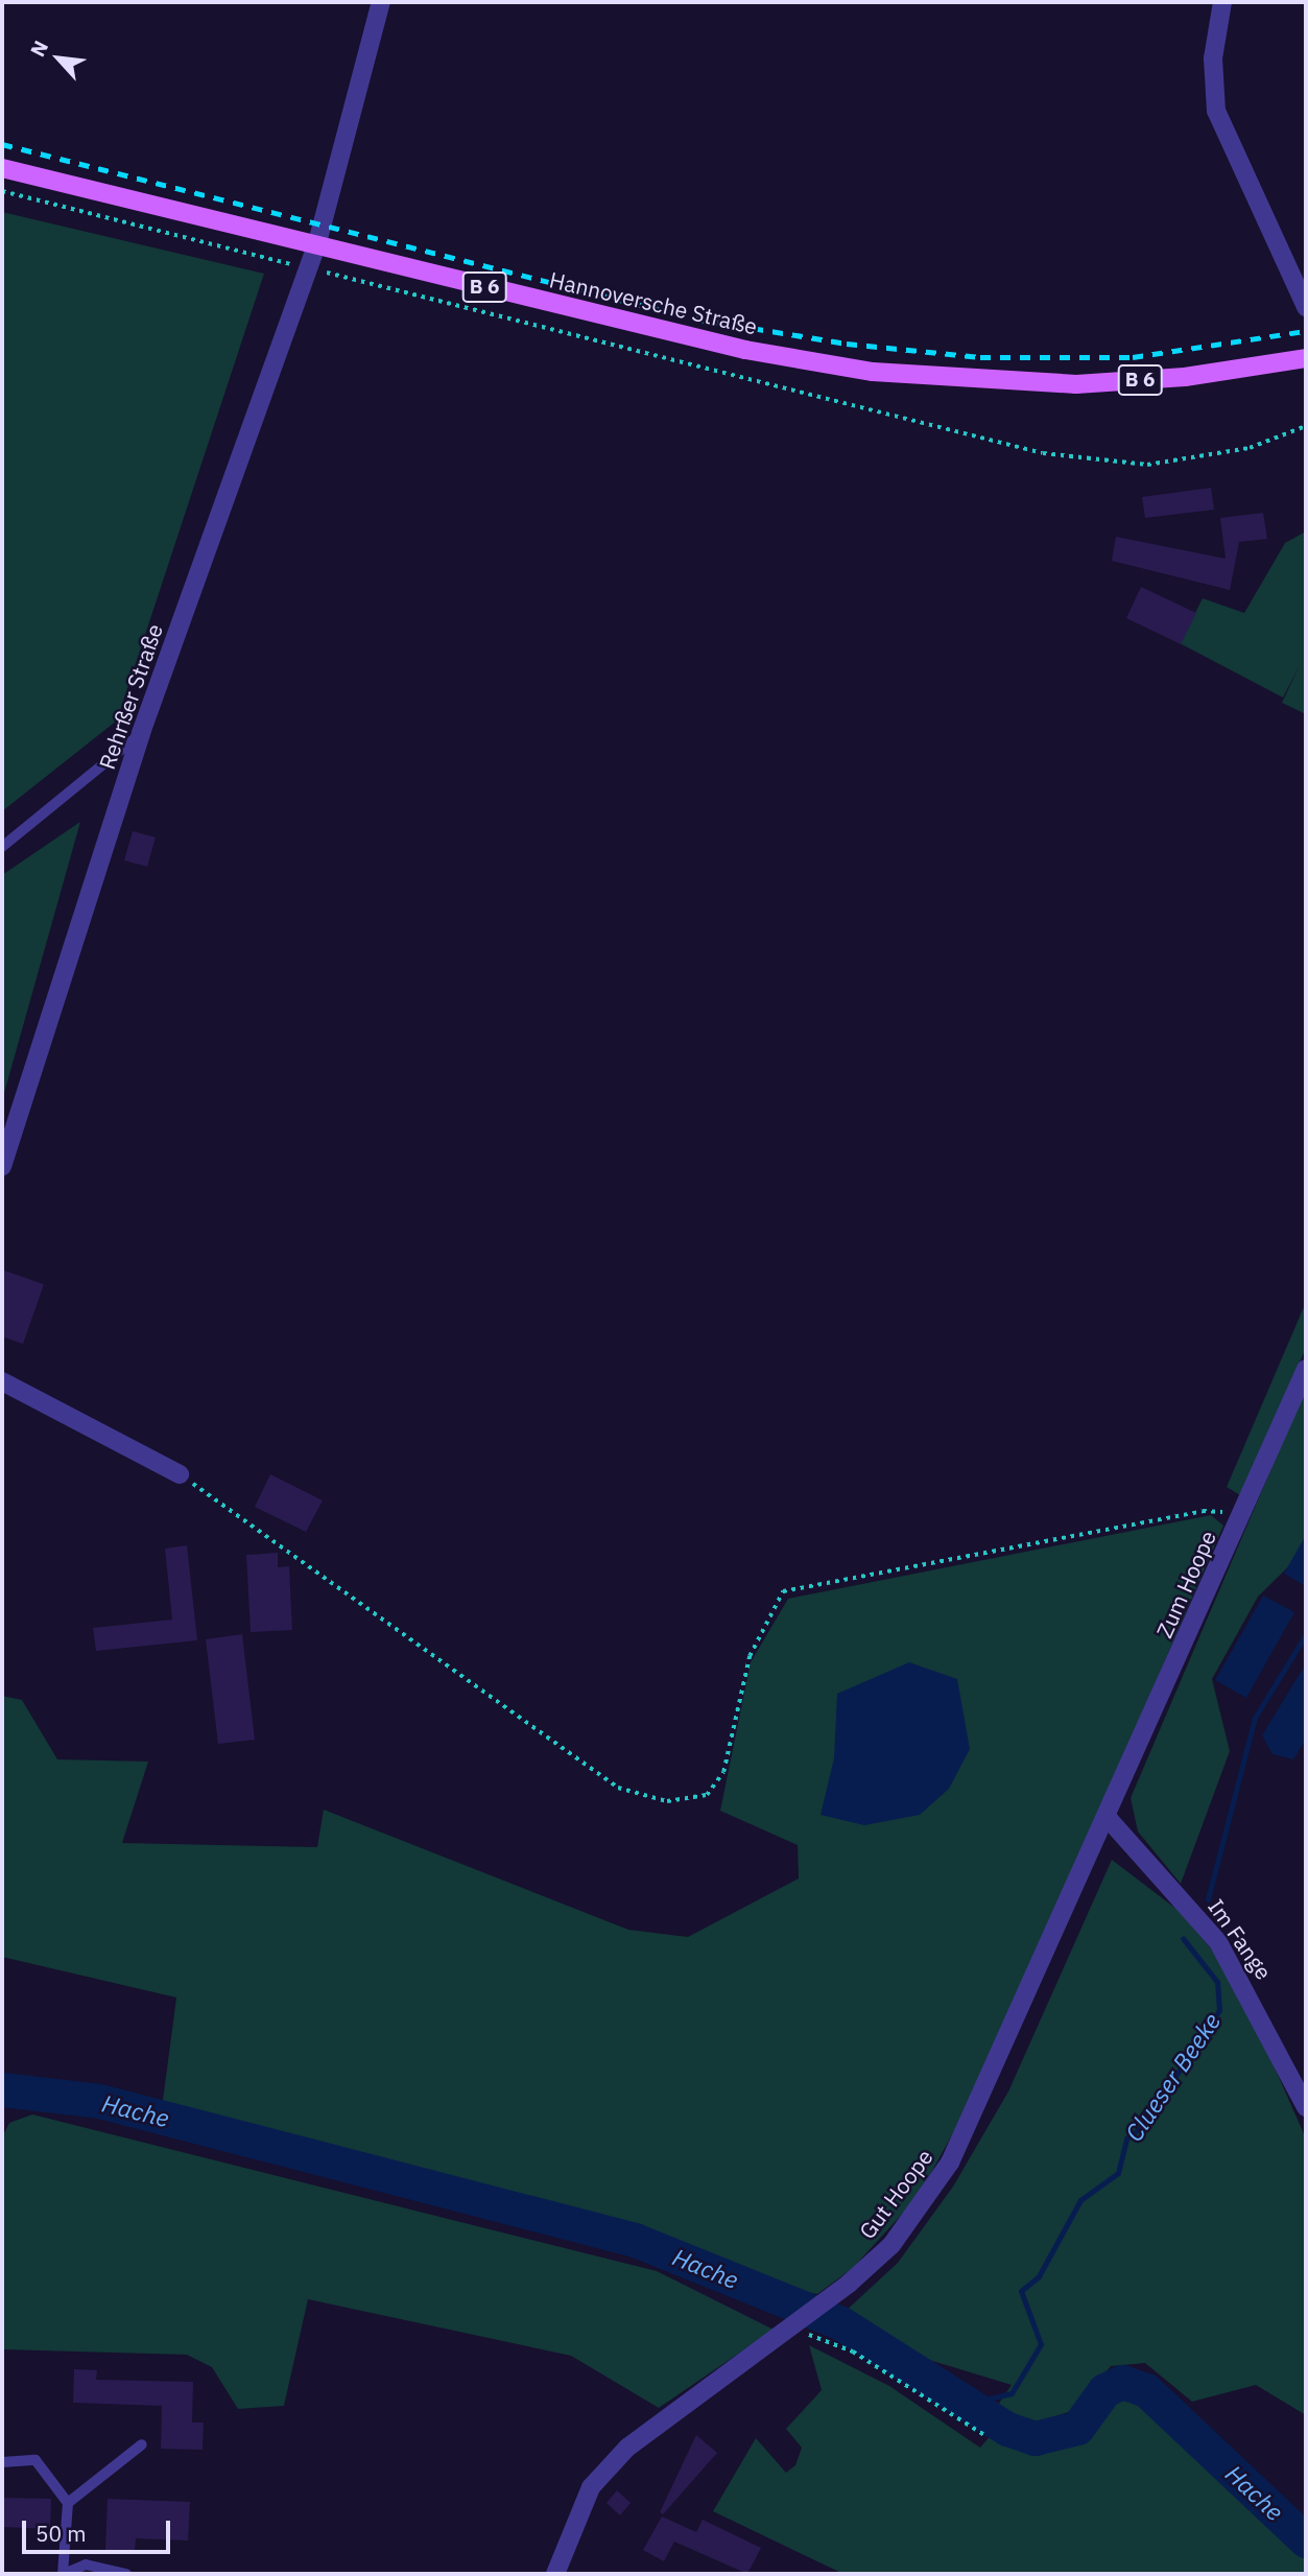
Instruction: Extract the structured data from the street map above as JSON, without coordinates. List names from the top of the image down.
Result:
{
  "streets": {
    "main road": ["B 6", "Hannoversche Straße"],
    "street": [
      "Rehrßer Straße",
      "Zum Hoope",
      "Im Fange",
      "Gut Hoope"
    ]
  },
  "crossings": [
    ["Hannoversche Straße", "Rehrßer Straße"],
    ["Zum Hoope", "Im Fange"],
    ["Zum Hoope", "Gut Hoope"],
    ["Im Fange", "Gut Hoope"]
  ],
  "water": ["Clueser Beeke", "Hache"],
  "scale_bar": "50 m",
  "north": "top left"
}
